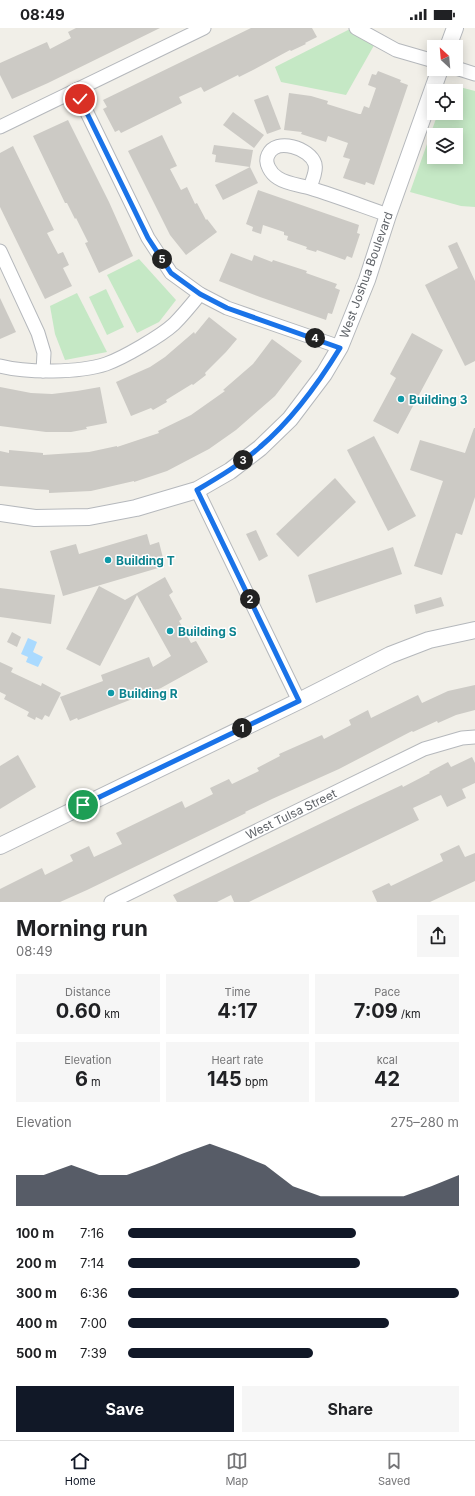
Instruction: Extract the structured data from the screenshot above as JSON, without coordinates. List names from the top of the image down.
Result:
{
  "streets": {
    "street": ["West Joshua Boulevard", "West Tulsa Street"]
  },
  "places": [
    "Building 3",
    "Building T",
    "Building S",
    "Building R"
  ],
  "north": "top left",
  "page": {
    "status": "08:49",
    "pins": [
      "5",
      "4",
      "3",
      "2",
      "1"
    ],
    "heading": ["Morning run", "08:49"],
    "stats": [
      ["Distance", "0.60 km"],
      ["Time", "4:17"],
      ["Pace", "7:09 /km"],
      ["Elevation", "6 m"],
      ["Heart rate", "145 bpm"],
      ["kcal", "42"]
    ],
    "chart": ["Elevation", "275–280 m"],
    "list": [
      {
        "name": "100 m",
        "note": "7:16"
      },
      {
        "name": "200 m",
        "note": "7:14"
      },
      {
        "name": "300 m",
        "note": "6:36"
      },
      {
        "name": "400 m",
        "note": "7:00"
      },
      {
        "name": "500 m",
        "note": "7:39"
      }
    ],
    "buttons": ["Save", "Share"],
    "tabs": ["Home", "Map", "Saved"]
  }
}
